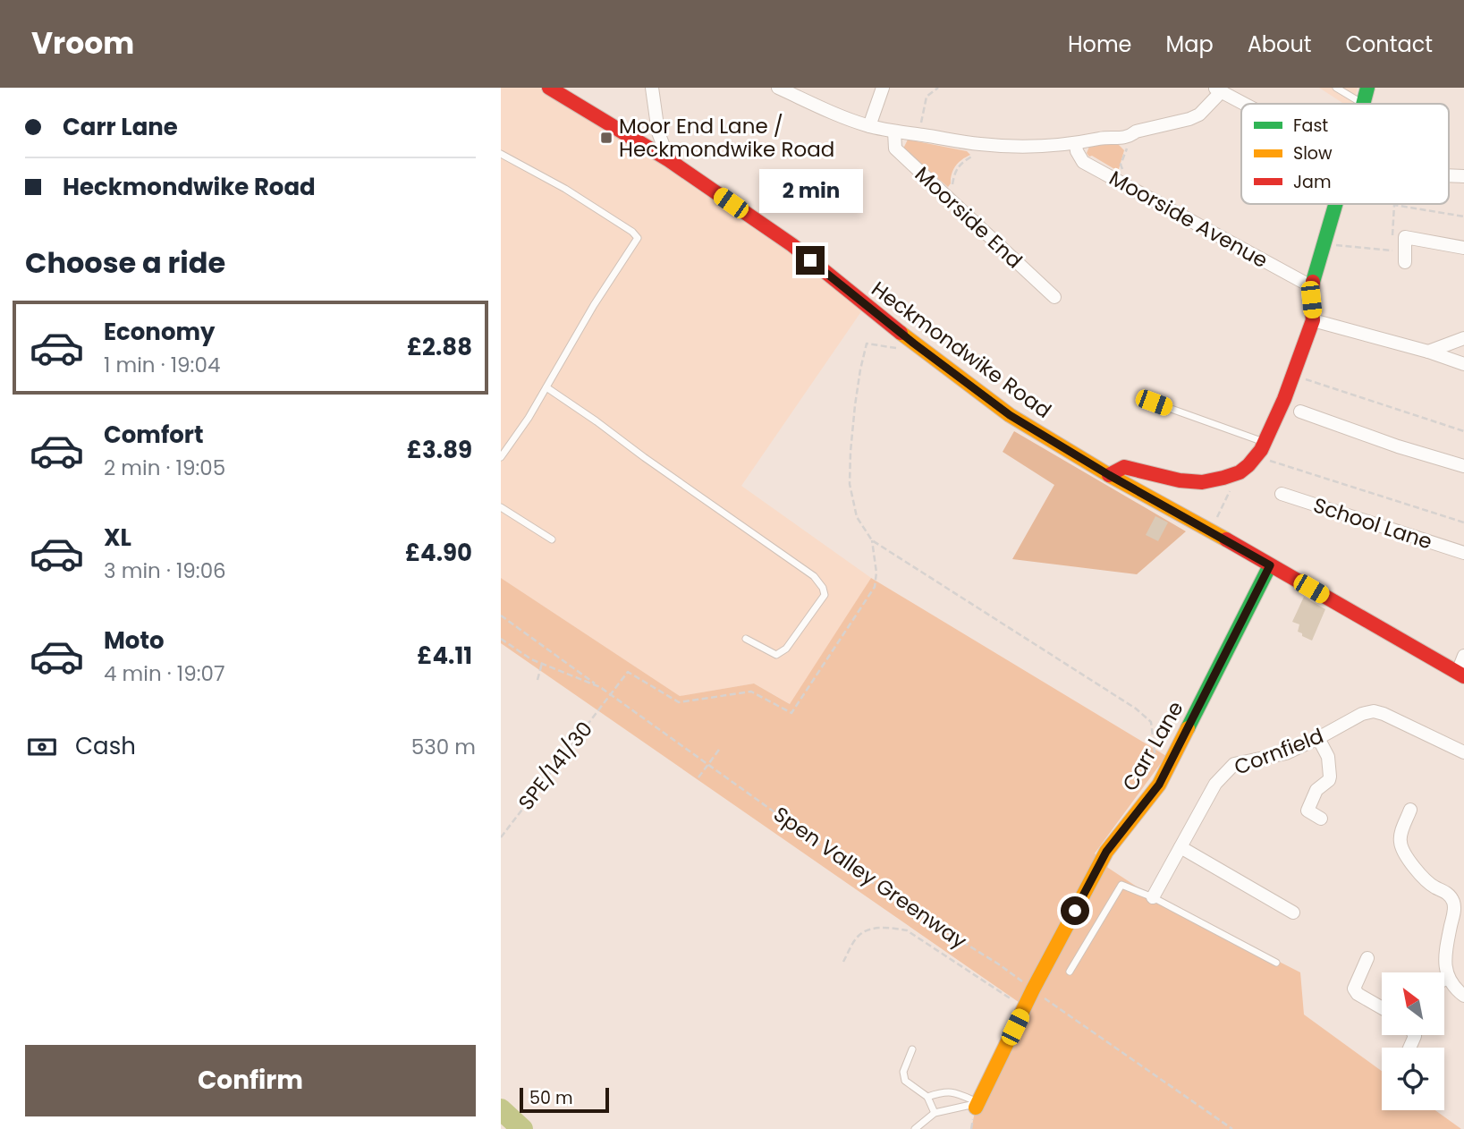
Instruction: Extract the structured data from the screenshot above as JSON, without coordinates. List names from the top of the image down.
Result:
{
  "streets": {
    "street": [
      "Moorside End",
      "Moorside Avenue",
      "Heckmondwike Road",
      "School Lane",
      "Carr Lane",
      "Cornfield"
    ],
    "path": ["SPE/141/30", "Spen Valley Greenway"]
  },
  "crossings": [
    ["Moorside End", "Moorside Avenue"],
    ["Heckmondwike Road", "Carr Lane"],
    ["Carr Lane", "Spen Valley Greenway"],
    ["SPE/141/30", "Spen Valley Greenway"]
  ],
  "places": {
    "transit": ["Moor End Lane / Heckmondwike Road"]
  },
  "legend": ["Fast", "Slow", "Jam"],
  "scale_bar": "50 m",
  "north": "top left",
  "page": {
    "header": "Vroom",
    "nav": [
      "Home",
      "Map",
      "About",
      "Contact"
    ],
    "banner": ["Carr Lane", "Heckmondwike Road"],
    "bubble": "2 min",
    "heading": "Choose a ride",
    "list": [
      {
        "name": "Economy",
        "note": "1 min · 19:04",
        "value": "£2.88"
      },
      {
        "name": "Comfort",
        "note": "2 min · 19:05",
        "value": "£3.89"
      },
      {
        "name": "XL",
        "note": "3 min · 19:06",
        "value": "£4.90"
      },
      {
        "name": "Moto",
        "note": "4 min · 19:07",
        "value": "£4.11"
      }
    ],
    "pay": ["Cash", "530 m"],
    "buttons": "Confirm",
    "scale": "50 m"
  }
}
